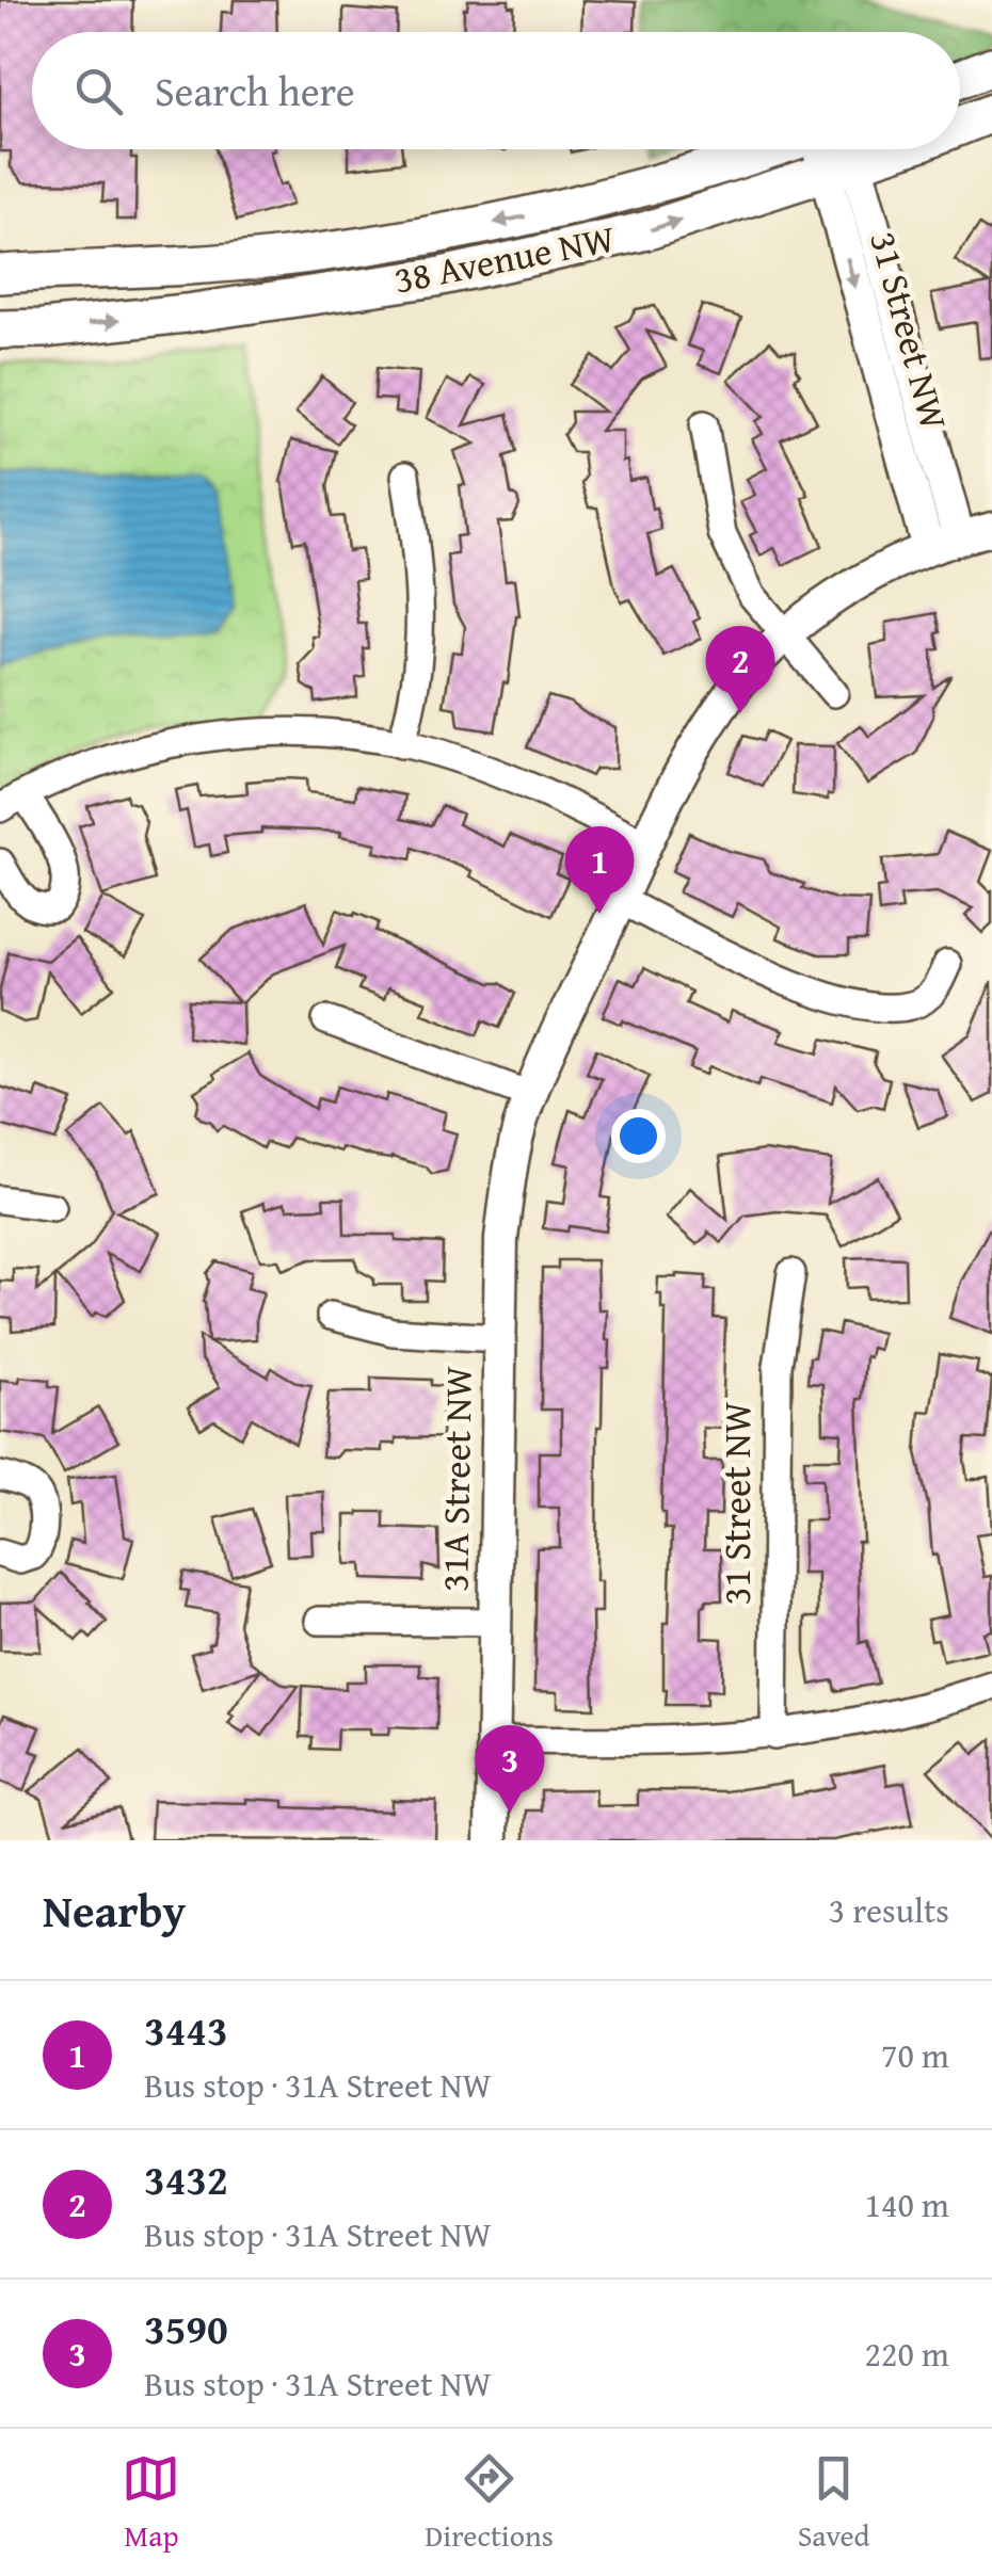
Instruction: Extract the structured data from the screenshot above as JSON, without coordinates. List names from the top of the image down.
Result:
{
  "streets": {
    "main road": ["38 Avenue NW"],
    "street": ["31 Street NW", "31A Street NW"]
  },
  "crossings": [
    ["31 Street NW", "31A Street NW"]
  ],
  "page": {
    "search": "Search here",
    "pins": ["2", "1", "3"],
    "heading": ["Nearby", "3 results"],
    "list": [
      {
        "mark": "1",
        "name": "3443",
        "note": "Bus stop · 31A Street NW",
        "value": "70 m"
      },
      {
        "mark": "2",
        "name": "3432",
        "note": "Bus stop · 31A Street NW",
        "value": "140 m"
      },
      {
        "mark": "3",
        "name": "3590",
        "note": "Bus stop · 31A Street NW",
        "value": "220 m"
      }
    ],
    "nav": ["Map", "Directions", "Saved"]
  }
}
